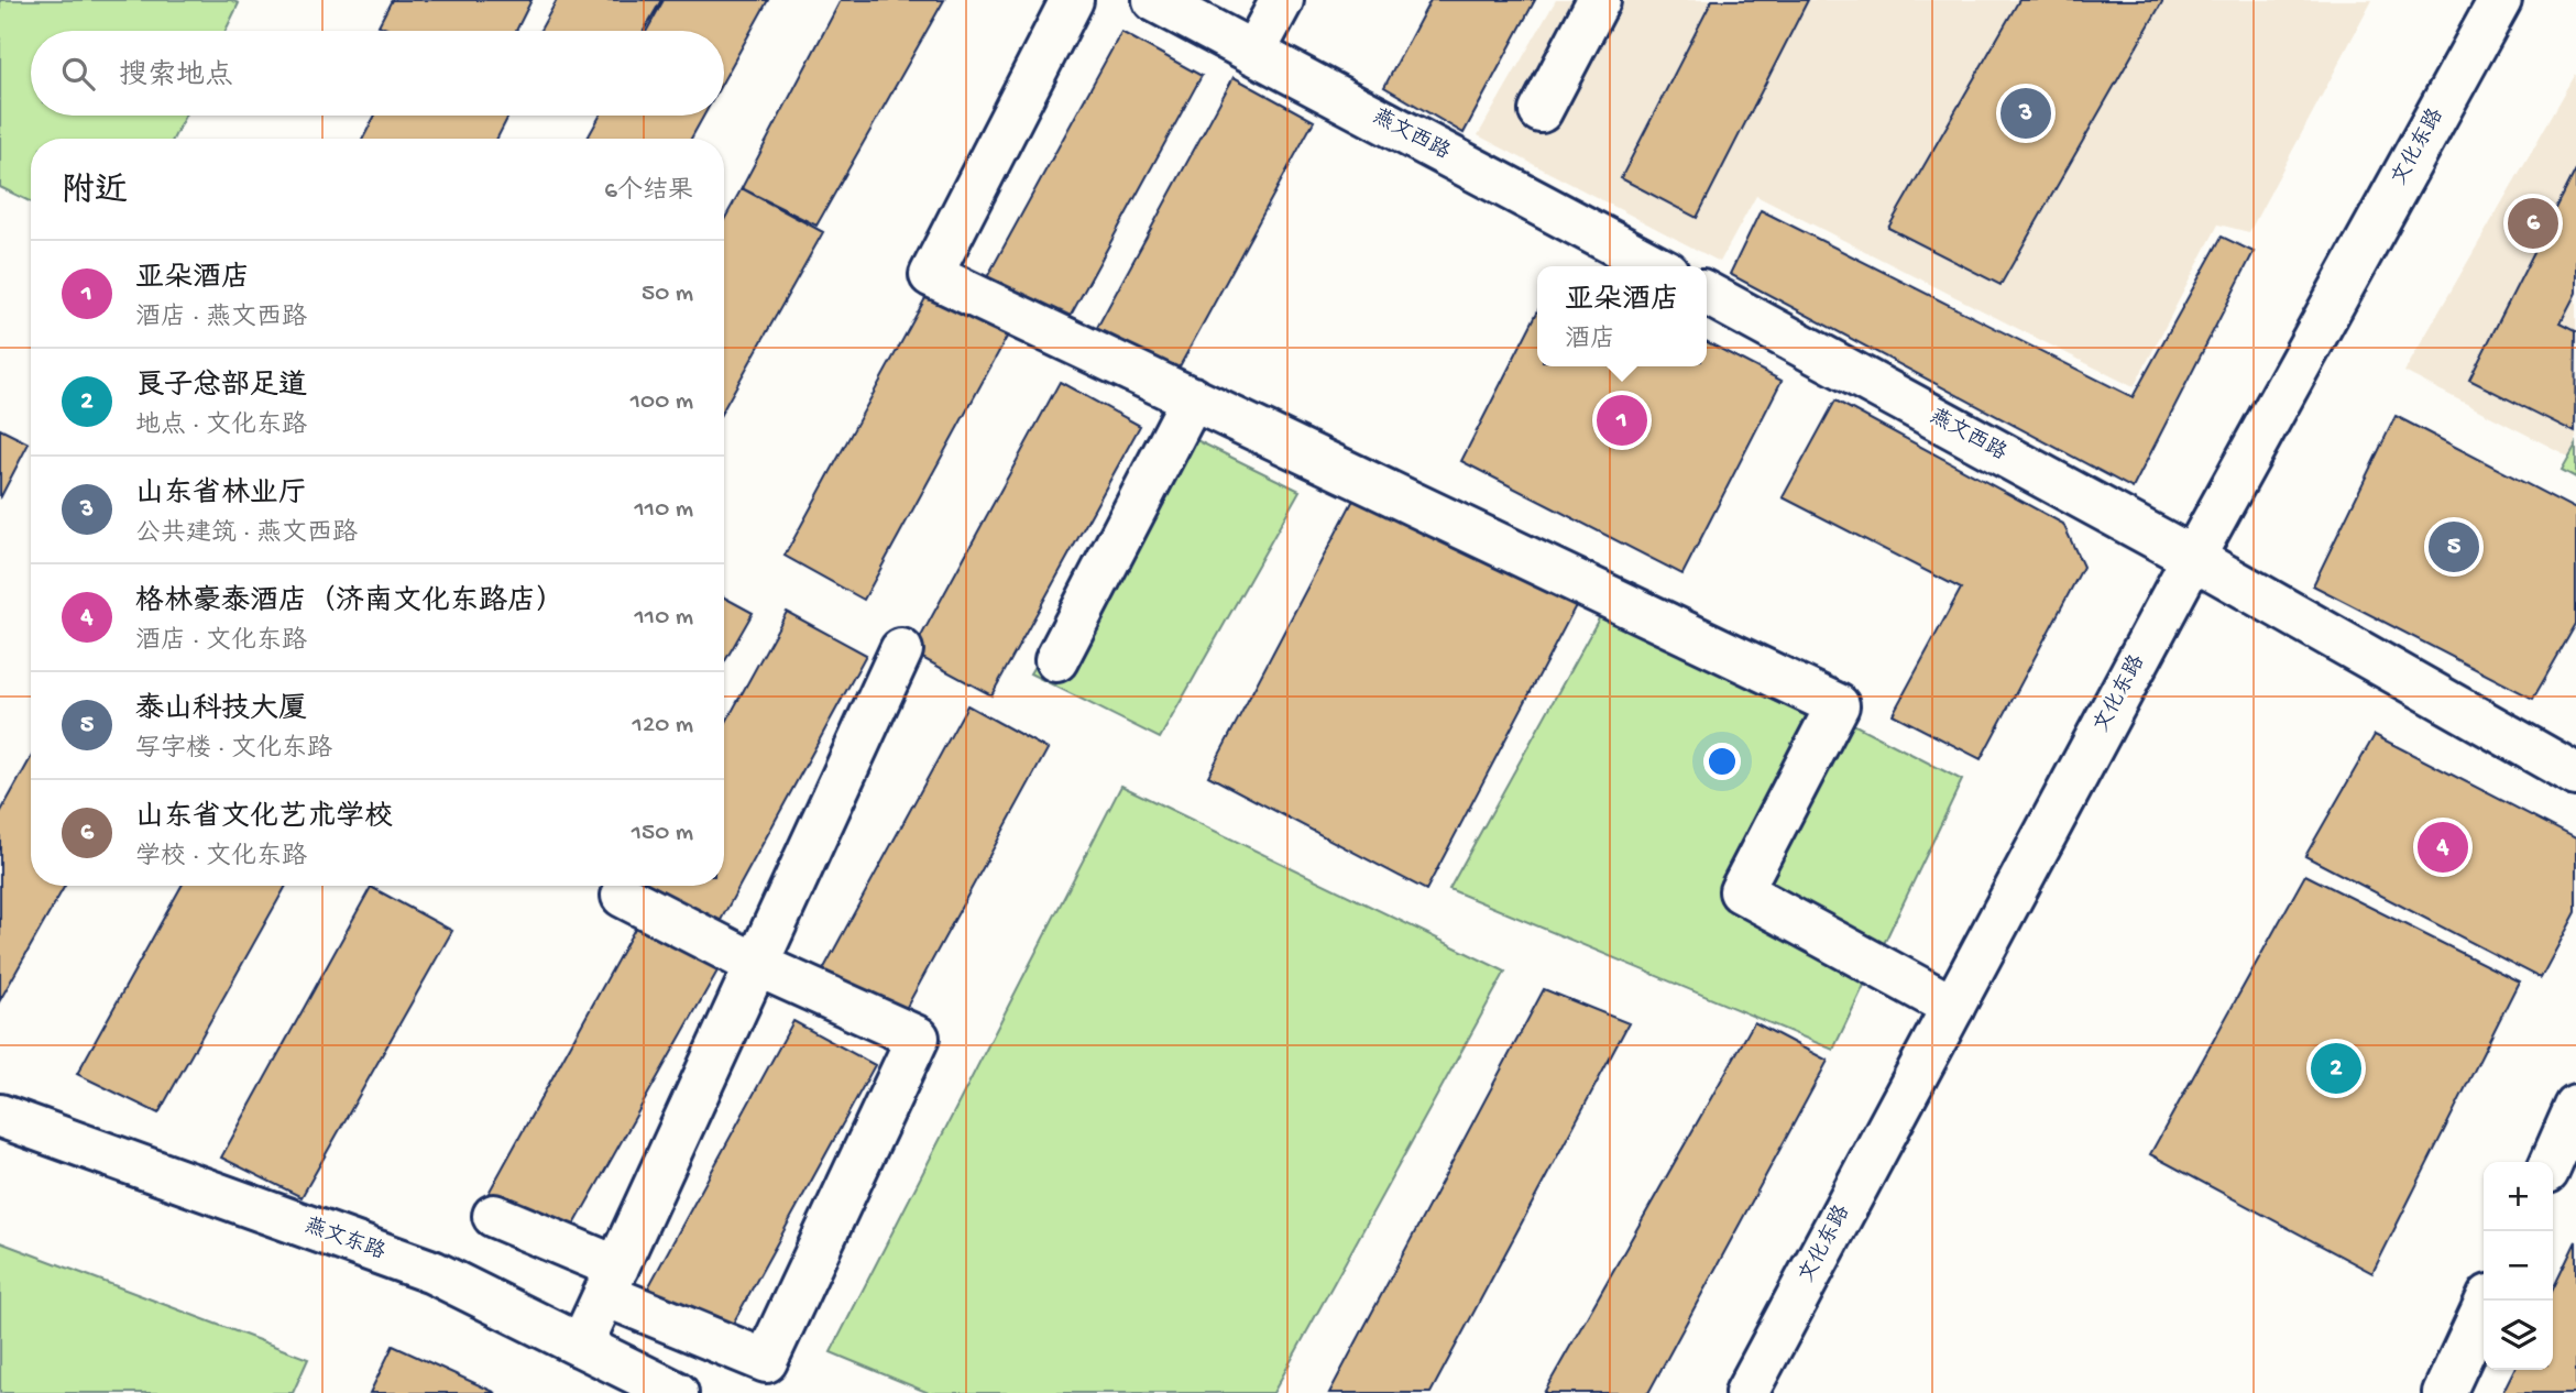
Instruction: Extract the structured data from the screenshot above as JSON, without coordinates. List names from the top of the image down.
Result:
{
  "streets": {
    "street": ["燕文西路", "文化东路", "燕文东路"]
  },
  "crossings": [
    ["燕文西路", "文化东路"]
  ],
  "page": {
    "search": "搜索地点",
    "pins": [
      "3",
      "6",
      "1",
      "5",
      "4",
      "2"
    ],
    "heading": ["附近", "6个结果"],
    "list": [
      {
        "mark": "1",
        "name": "亚朵酒店",
        "note": "酒店 · 燕文西路",
        "value": "50 m"
      },
      {
        "mark": "2",
        "name": "良子总部足道",
        "note": "地点 · 文化东路",
        "value": "100 m"
      },
      {
        "mark": "3",
        "name": "山东省林业厅",
        "note": "公共建筑 · 燕文西路",
        "value": "110 m"
      },
      {
        "mark": "4",
        "name": "格林豪泰酒店（济南文化东路店）",
        "note": "酒店 · 文化东路",
        "value": "110 m"
      },
      {
        "mark": "5",
        "name": "泰山科技大厦",
        "note": "写字楼 · 文化东路",
        "value": "120 m"
      },
      {
        "mark": "6",
        "name": "山东省文化艺术学校",
        "note": "学校 · 文化东路",
        "value": "150 m"
      }
    ],
    "popup": ["亚朵酒店", "酒店"],
    "map_buttons": ["+", "−"]
  }
}
